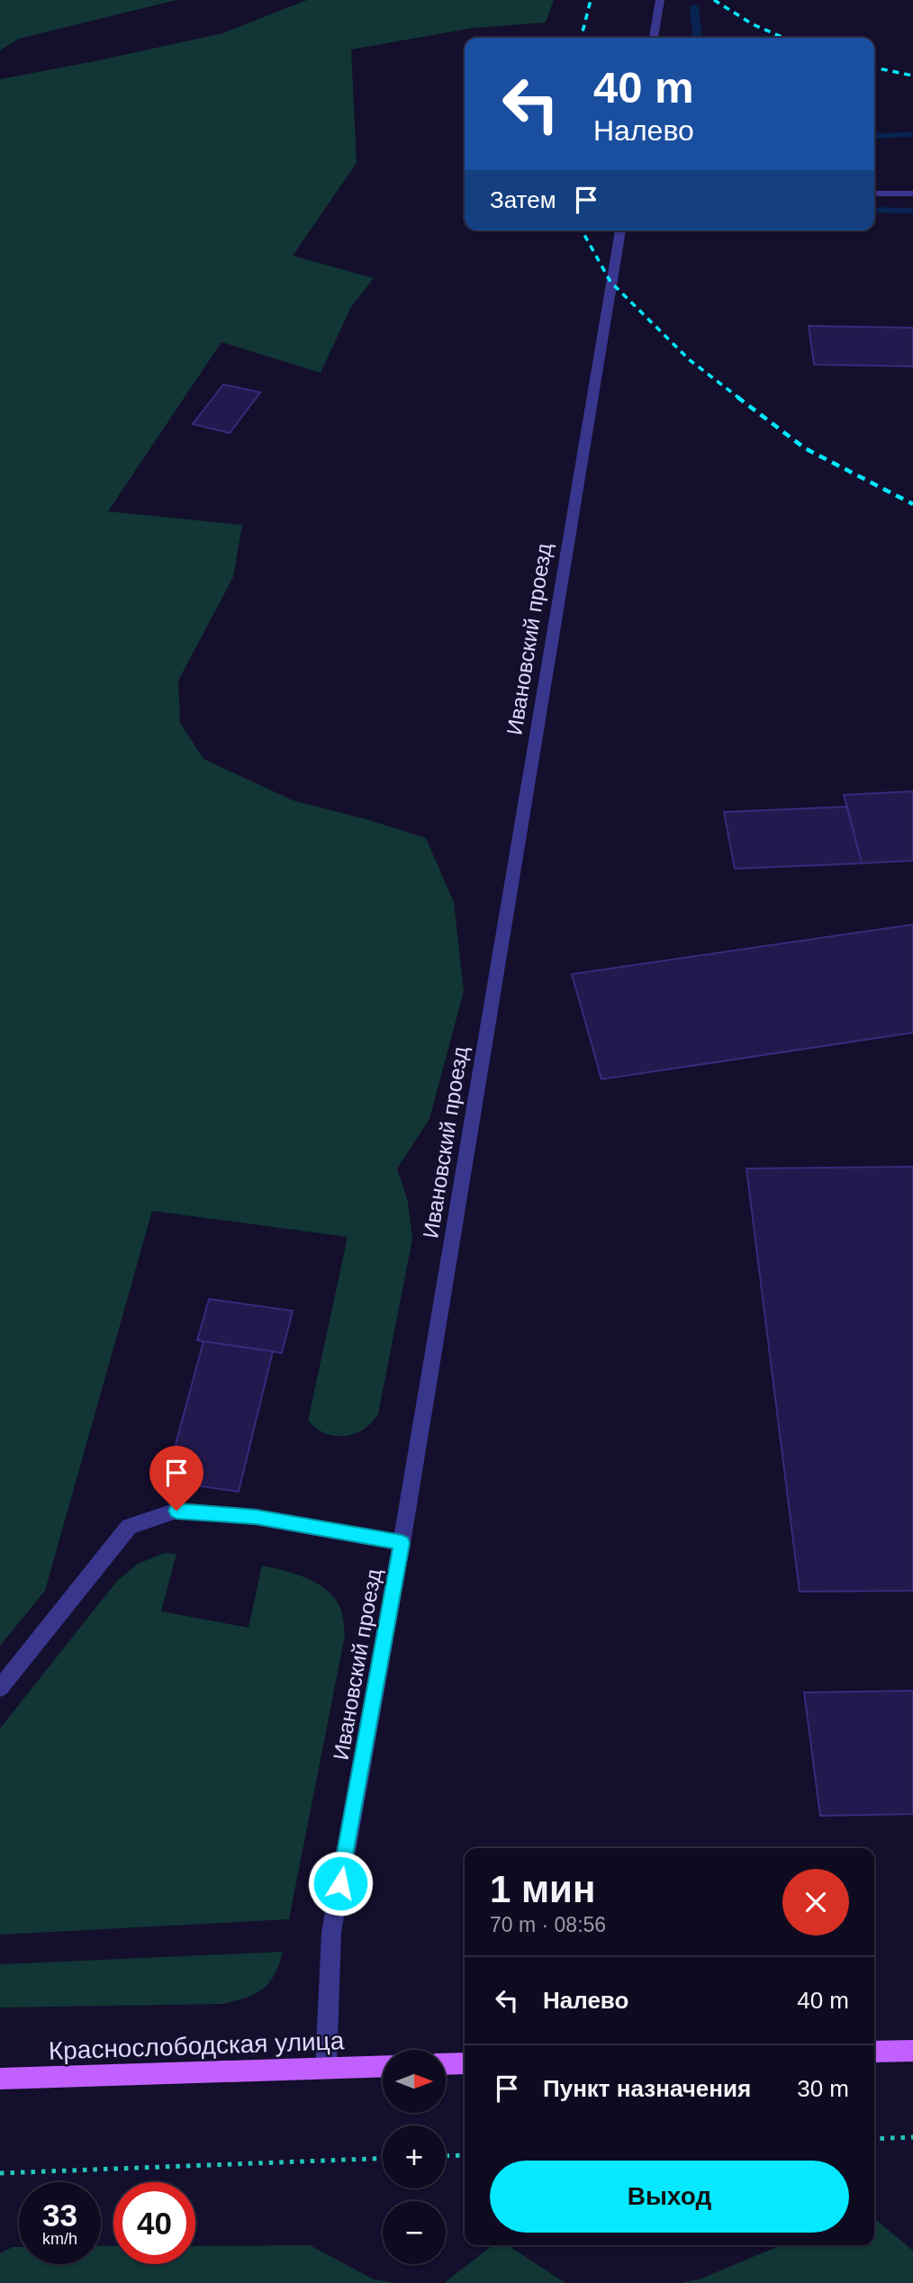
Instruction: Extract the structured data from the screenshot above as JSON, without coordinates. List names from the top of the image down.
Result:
{
  "streets": {
    "main road": ["Краснослободская улица"],
    "street": ["Ивановский проезд"]
  },
  "crossings": [
    ["Ивановский проезд", "Краснослободская улица"]
  ],
  "north": "right",
  "page": {
    "turn": ["40 m", "Налево"],
    "then": "Затем",
    "heading": ["1 мин", "70 m · 08:56"],
    "list": [
      {
        "name": "Налево",
        "value": "40 m"
      },
      {
        "name": "Пункт назначения",
        "value": "30 m"
      }
    ],
    "map_buttons": ["+", "−"],
    "buttons": "Выход",
    "speed": "33 km/h",
    "limit": "40"
  }
}
